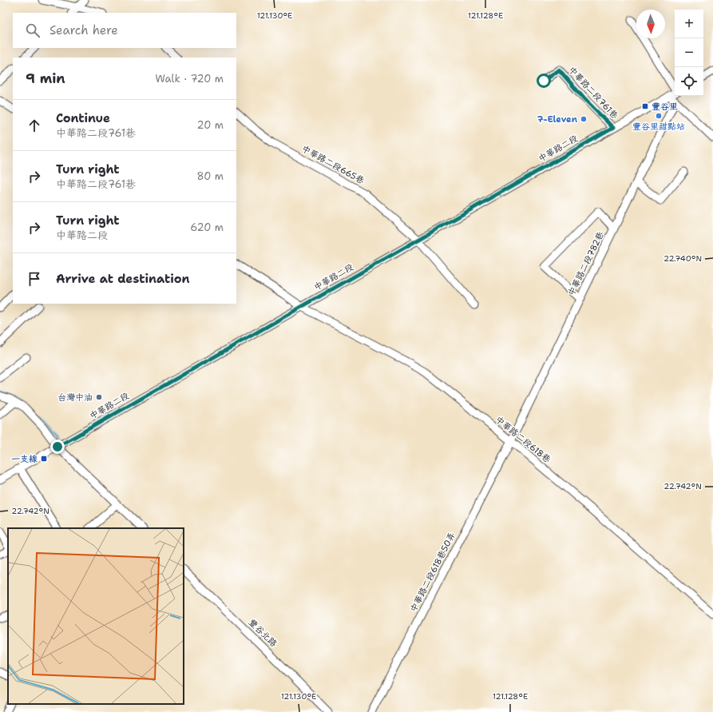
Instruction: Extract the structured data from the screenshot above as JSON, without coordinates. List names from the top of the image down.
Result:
{
  "streets": {
    "street": [
      "中華路二段761巷",
      "中華路二段",
      "中華路二段665巷",
      "中華路二段782巷",
      "中華路二段618巷",
      "中華路二段618巷50弄",
      "豐谷北路"
    ]
  },
  "crossings": [
    ["中華路二段761巷", "中華路二段"],
    ["中華路二段", "中華路二段665巷"],
    ["中華路二段", "中華路二段618巷"],
    ["中華路二段782巷", "中華路二段618巷"],
    ["中華路二段782巷", "中華路二段618巷50弄"],
    ["中華路二段618巷", "中華路二段618巷50弄"]
  ],
  "places": {
    "transit": ["豐谷里", "一支線"],
    "other": ["豐谷里甜點站", "7-Eleven", "台灣中油"]
  },
  "north": "bottom",
  "page": {
    "map_buttons": ["+", "−"],
    "search": "Search here",
    "heading": ["9 min", "Walk · 720 m"],
    "list": [
      ["Continue", "中華路二段761巷", "20 m"],
      ["Turn right", "中華路二段761巷", "80 m"],
      ["Turn right", "中華路二段", "620 m"],
      "Arrive at destination"
    ]
  },
  "coordinates": [
    "121.130°E",
    "121.128°E",
    "22.740°N",
    "22.742°N"
  ]
}
